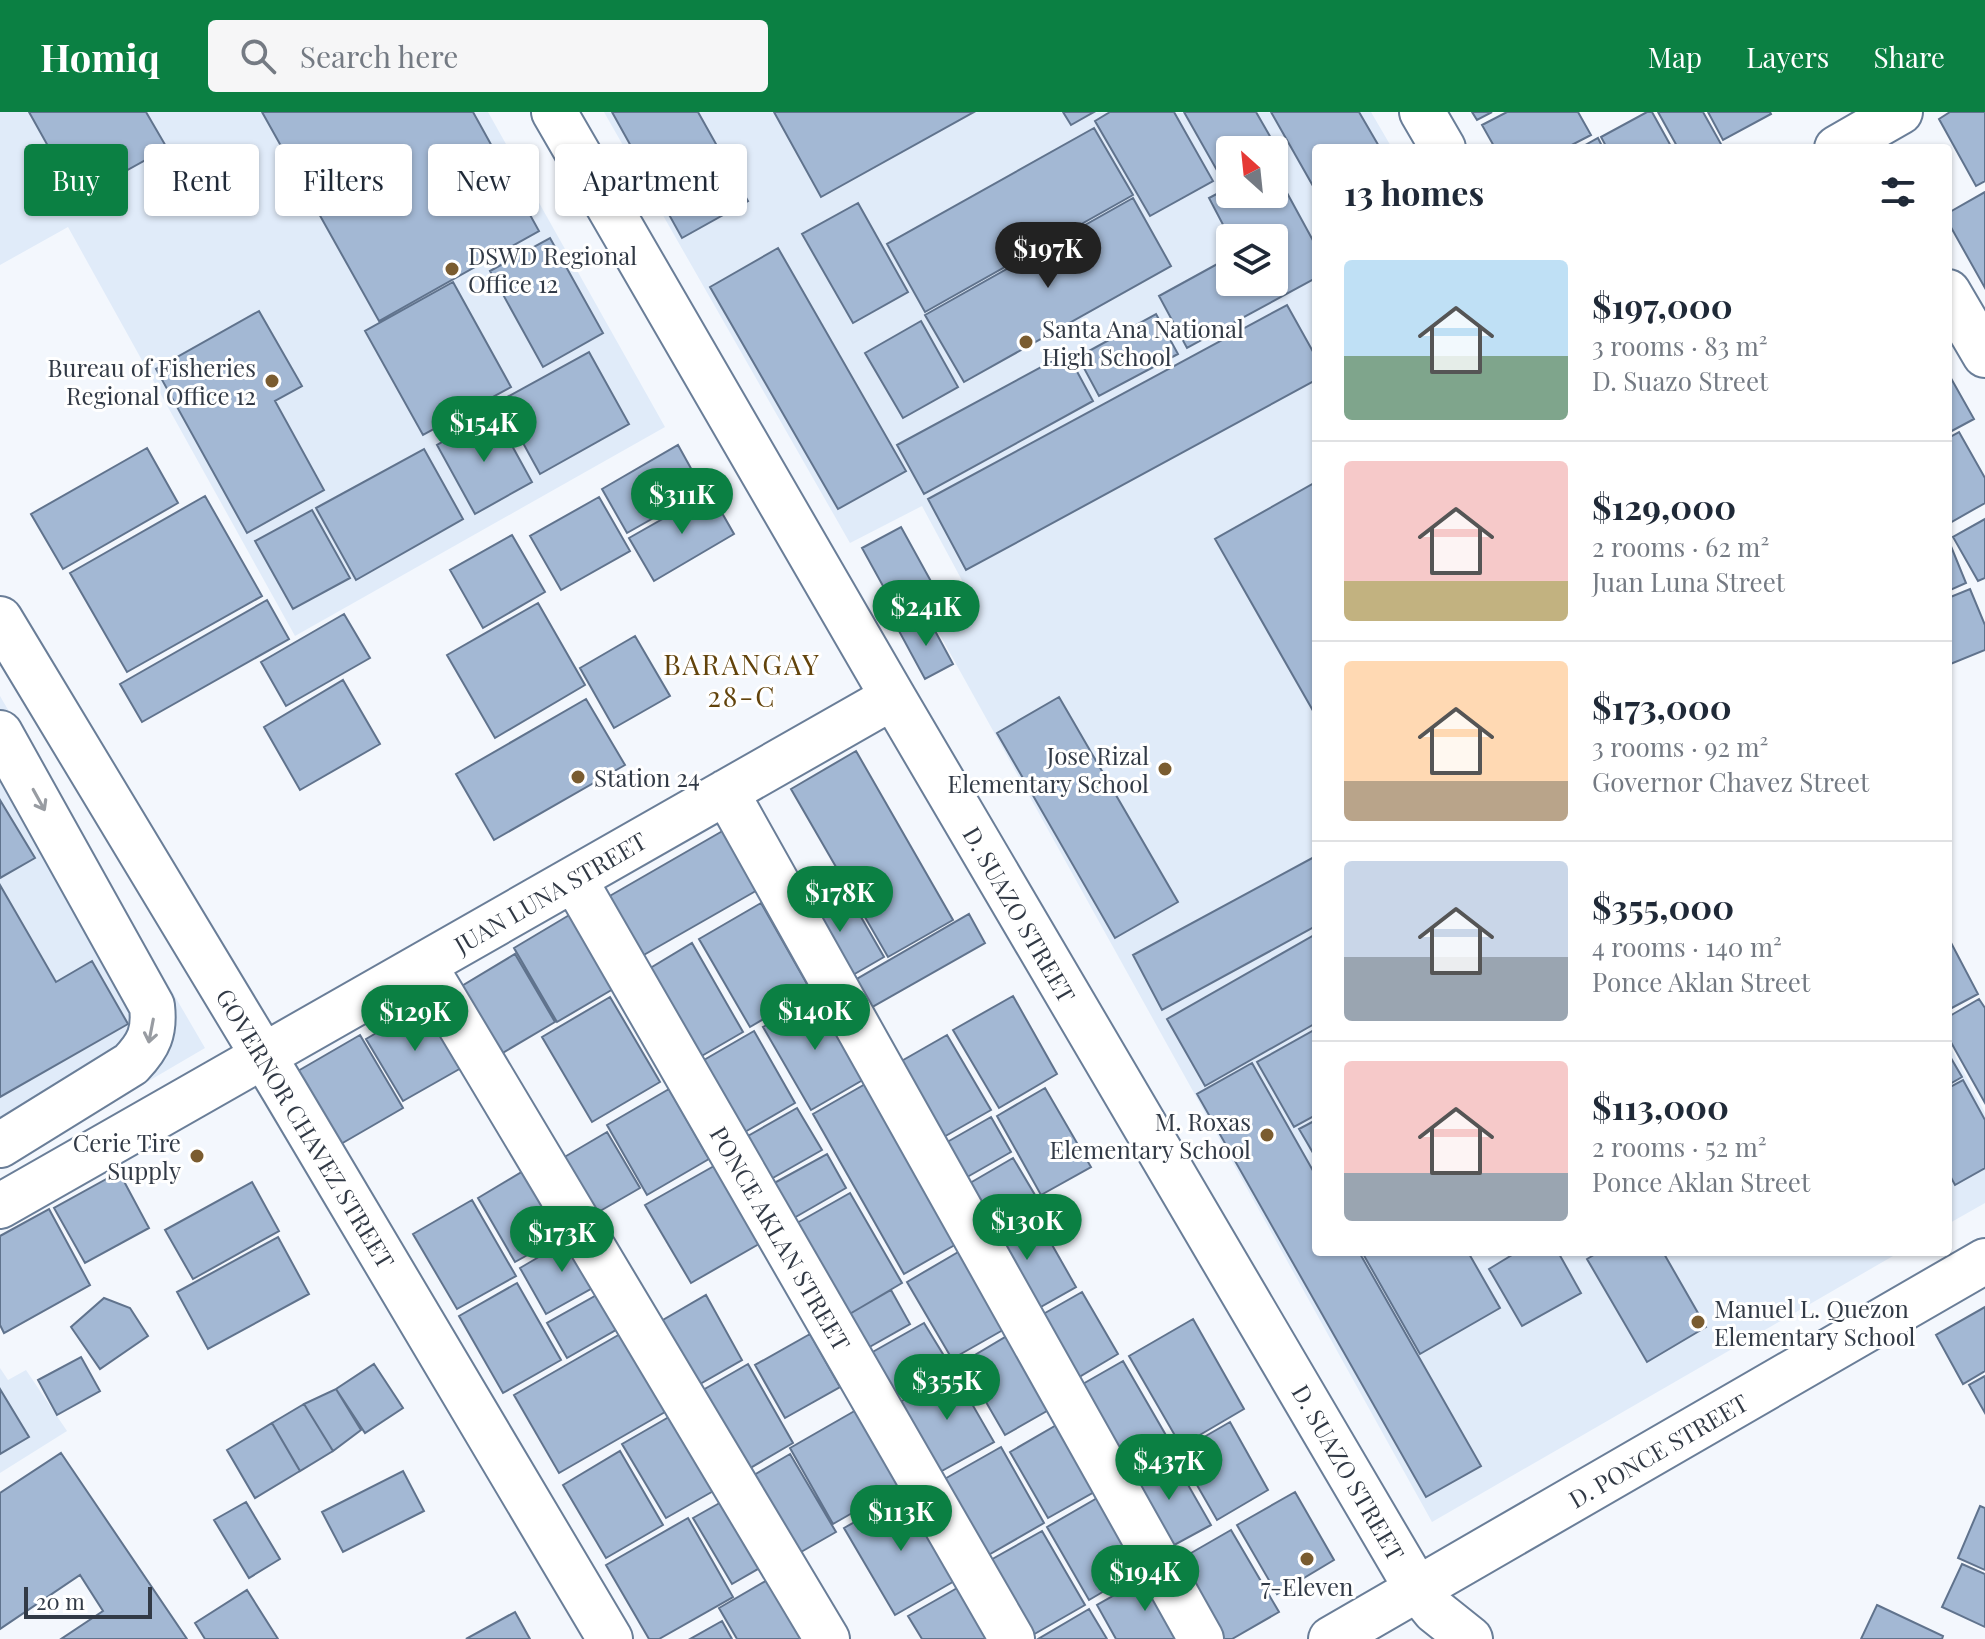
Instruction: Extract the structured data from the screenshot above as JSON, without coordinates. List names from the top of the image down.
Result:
{
  "streets": {
    "street": [
      "JUAN LUNA STREET",
      "D. SUAZO STREET",
      "GOVERNOR CHAVEZ STREET",
      "PONCE AKLAN STREET",
      "D. PONCE STREET"
    ]
  },
  "crossings": [
    ["JUAN LUNA STREET", "D. SUAZO STREET"],
    ["JUAN LUNA STREET", "GOVERNOR CHAVEZ STREET"],
    ["JUAN LUNA STREET", "PONCE AKLAN STREET"],
    ["D. SUAZO STREET", "D. PONCE STREET"]
  ],
  "districts": ["BARANGAY 28-C"],
  "places": [
    "DSWD Regional Office 12",
    "Santa Ana National High School",
    "Bureau of Fisheries Regional Office 12",
    "Jose Rizal Elementary School",
    "Station 24",
    "M. Roxas Elementary School",
    "Cerie Tire Supply",
    "Manuel L. Quezon Elementary School",
    "7-Eleven"
  ],
  "scale_bar": "20 m",
  "north": "top left",
  "page": {
    "header": "Homiq",
    "search": "Search here",
    "nav": ["Map", "Layers", "Share"],
    "chip": [
      "Buy",
      "Rent",
      "Filters",
      "New",
      "Apartment"
    ],
    "heading": "13 homes",
    "price": [
      "$197K",
      "$154K",
      "$311K",
      "$241K",
      "$178K",
      "$140K",
      "$129K",
      "$130K",
      "$173K",
      "$355K",
      "$437K",
      "$113K",
      "$194K"
    ],
    "list": [
      {
        "name": "$197,000",
        "note": "3 rooms · 83 m² · D. Suazo Street"
      },
      {
        "name": "$129,000",
        "note": "2 rooms · 62 m² · Juan Luna Street"
      },
      {
        "name": "$173,000",
        "note": "3 rooms · 92 m² · Governor Chavez Street"
      },
      {
        "name": "$355,000",
        "note": "4 rooms · 140 m² · Ponce Aklan Street"
      },
      {
        "name": "$113,000",
        "note": "2 rooms · 52 m² · Ponce Aklan Street"
      }
    ],
    "scale": "20 m"
  }
}
